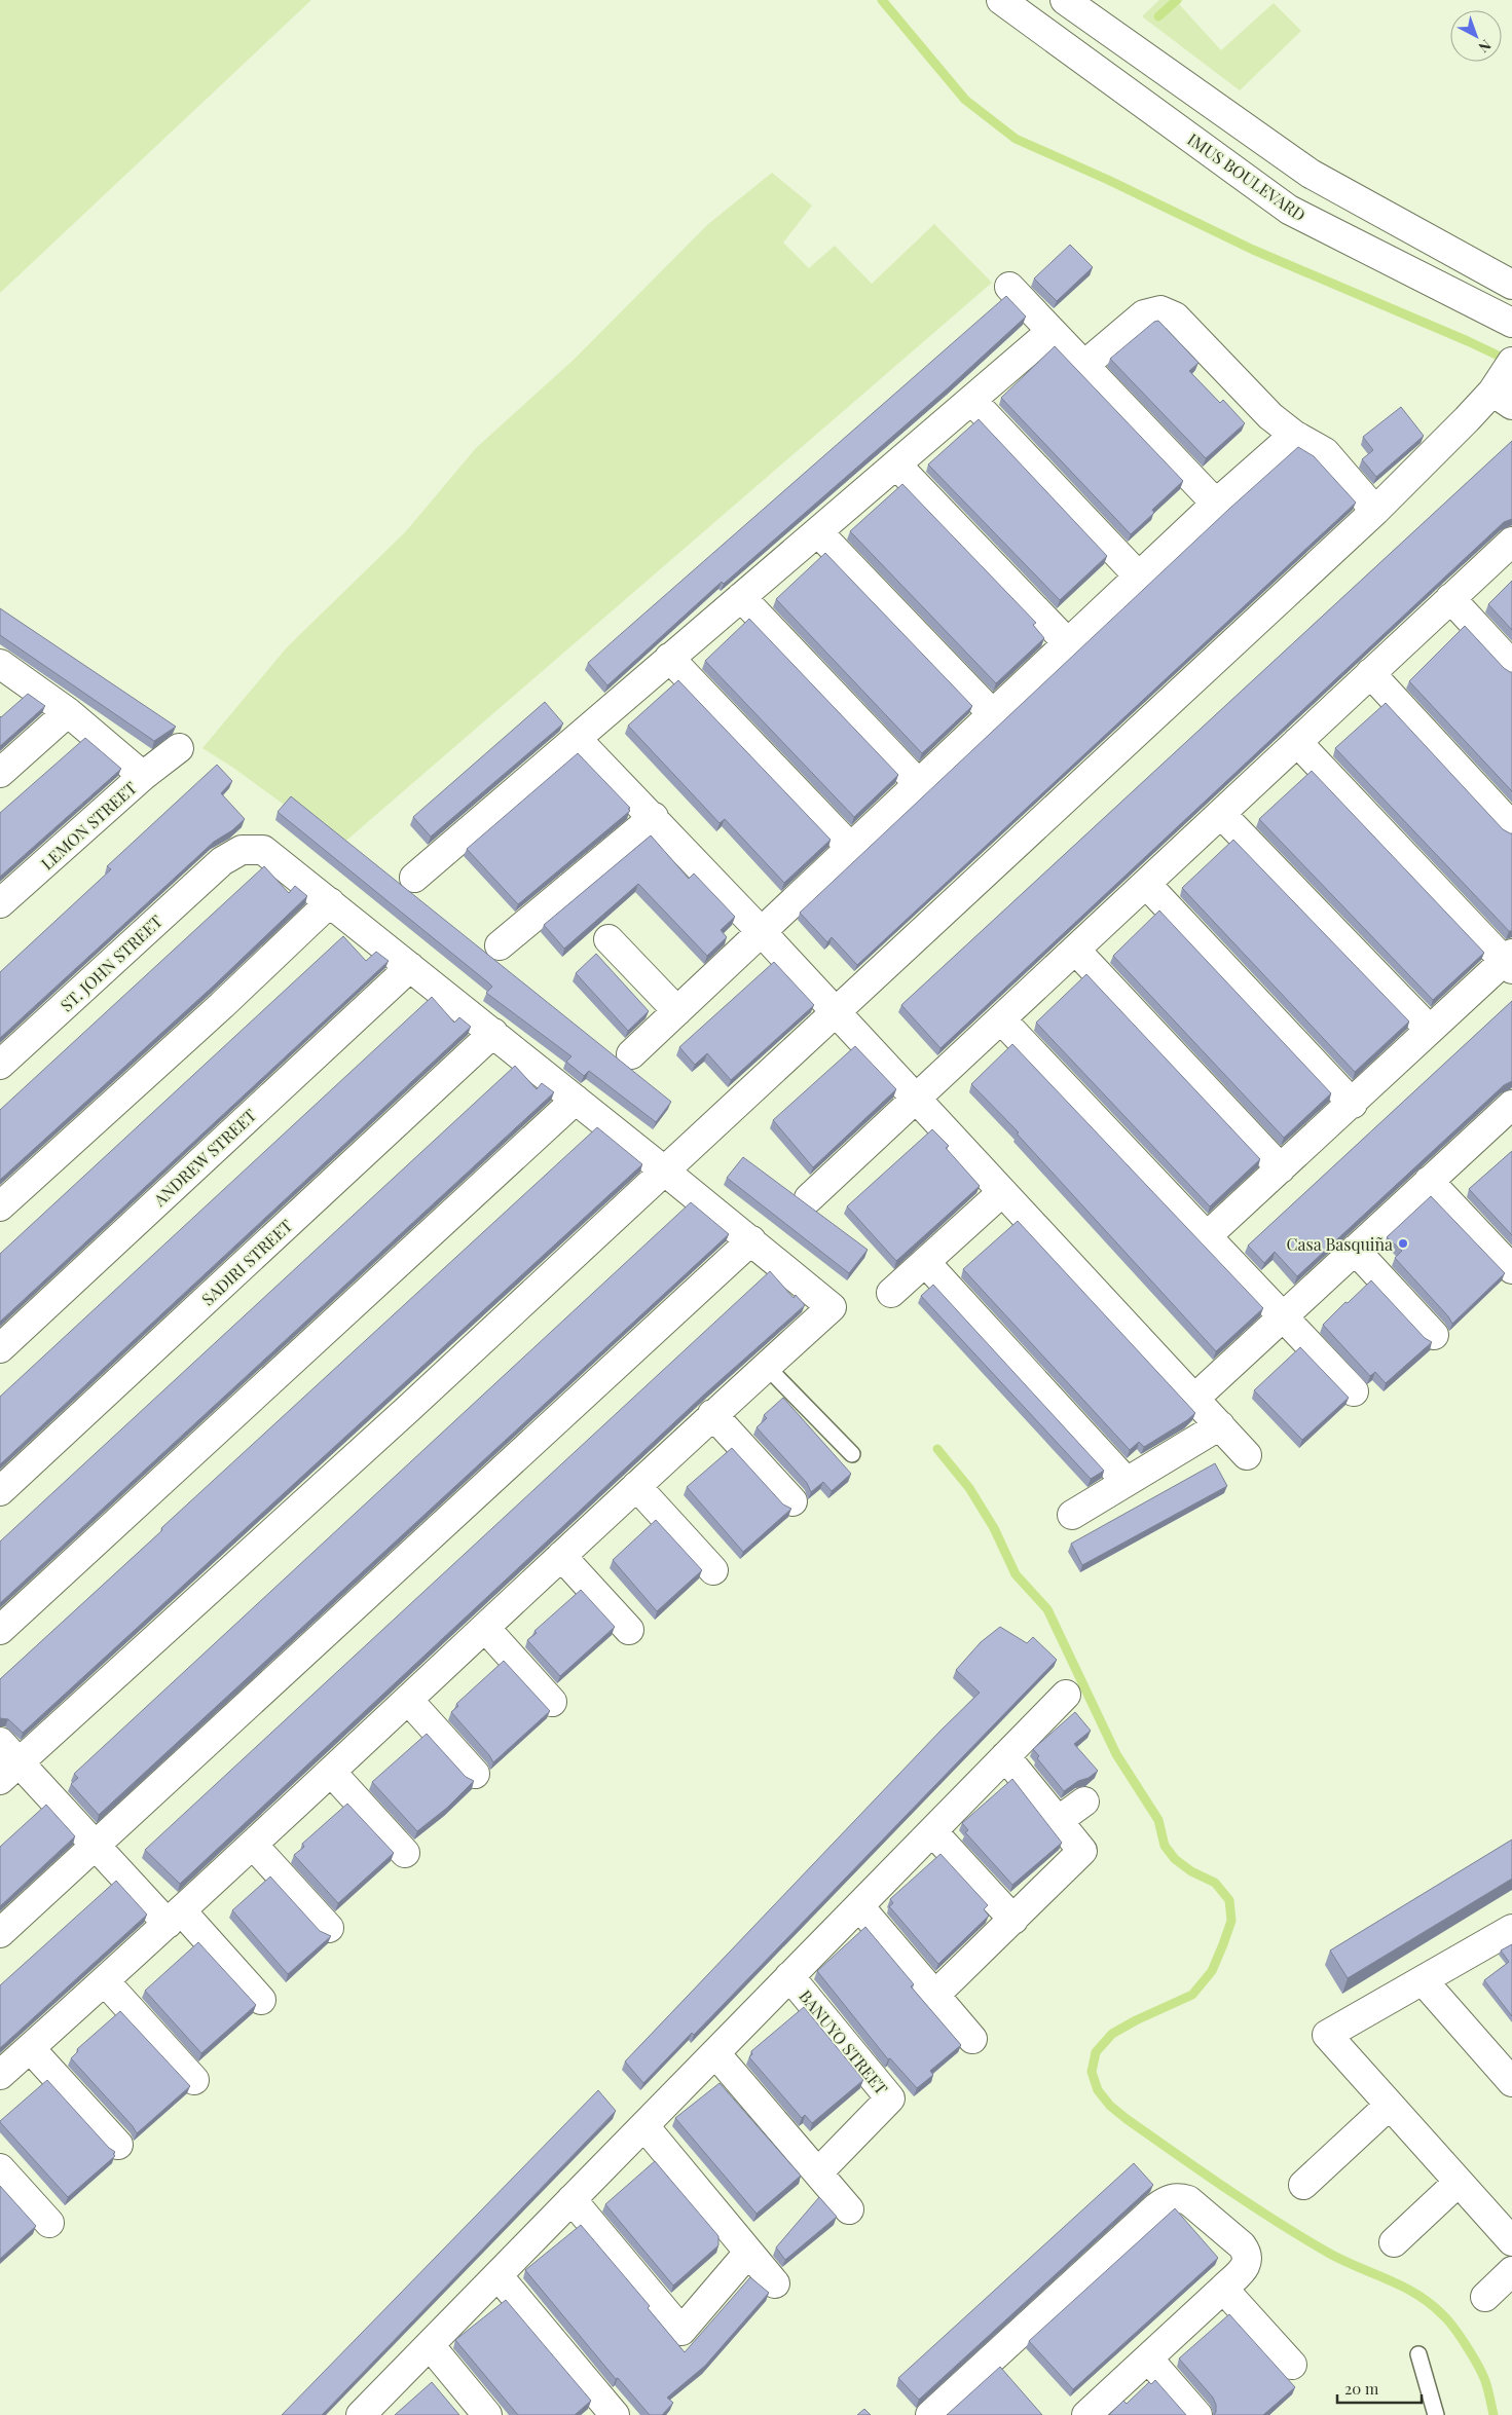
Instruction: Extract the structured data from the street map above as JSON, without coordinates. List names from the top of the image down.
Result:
{
  "streets": {
    "street": [
      "IMUS BOULEVARD",
      "LEMON STREET",
      "ST. JOHN STREET",
      "ANDREW STREET",
      "SADIRI STREET",
      "BANUYO STREET"
    ]
  },
  "crossings": [
    ["ST. JOHN STREET", "ANDREW STREET"],
    ["ST. JOHN STREET", "SADIRI STREET"]
  ],
  "places": ["Casa Basquiña"],
  "scale_bar": "20 m",
  "north": "bottom right"
}
